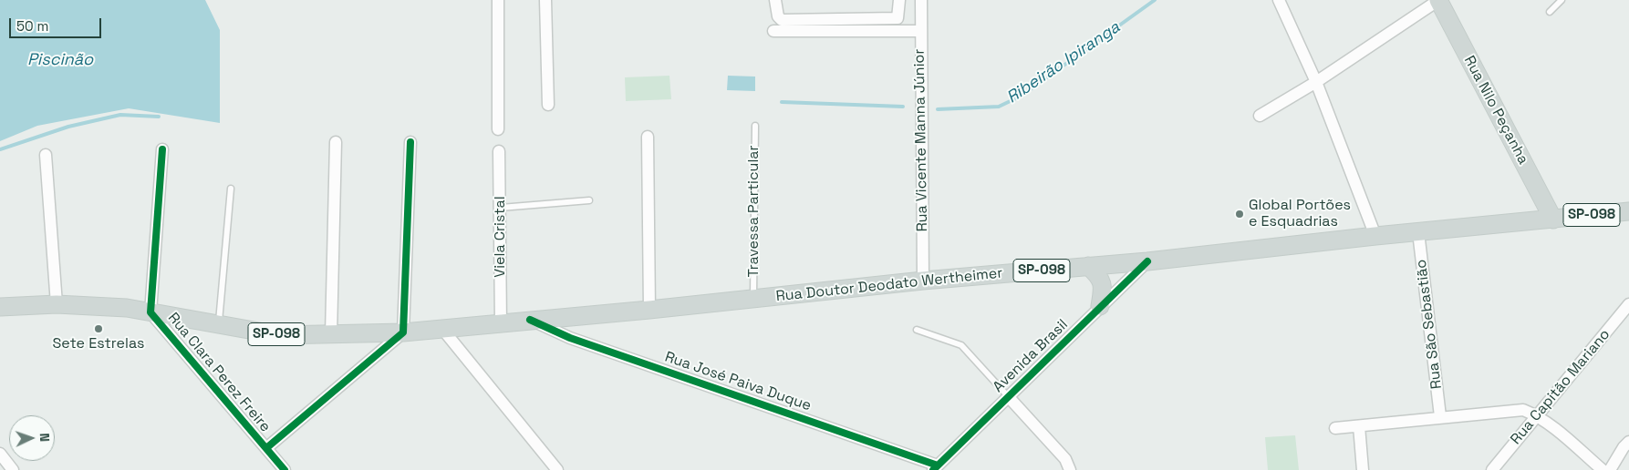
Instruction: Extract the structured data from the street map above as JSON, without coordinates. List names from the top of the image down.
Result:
{
  "streets": {
    "main road": ["Rua Nilo Peçanha", "SP-098", "Rua Doutor Deodato Wertheimer"],
    "street": [
      "Rua Vicente Manna Júnior",
      "Viela Cristal",
      "Rua São Sebastião",
      "Avenida Brasil",
      "Rua Clara Perez Freire",
      "Rua José Paiva Duque",
      "Rua Capitão Mariano"
    ],
    "lane": ["Travessa Particular"]
  },
  "crossings": [
    ["Rua Nilo Peçanha", "Rua Doutor Deodato Wertheimer"],
    ["Rua Vicente Manna Júnior", "Rua Doutor Deodato Wertheimer"],
    ["Travessa Particular", "Rua Doutor Deodato Wertheimer"],
    ["SP-098", "Viela Cristal"],
    ["SP-098", "Rua Doutor Deodato Wertheimer"],
    ["SP-098", "Rua Clara Perez Freire"],
    ["SP-098", "Rua José Paiva Duque"],
    ["Rua Doutor Deodato Wertheimer", "Rua São Sebastião"],
    ["Rua Doutor Deodato Wertheimer", "Avenida Brasil"],
    ["Rua Doutor Deodato Wertheimer", "Rua José Paiva Duque"],
    ["Avenida Brasil", "Rua José Paiva Duque"]
  ],
  "water": ["Piscinão", "Ribeirão Ipiranga"],
  "places": ["Global Portões e Esquadrias", "Sete Estrelas"],
  "scale_bar": "50 m",
  "north": "right"
}
